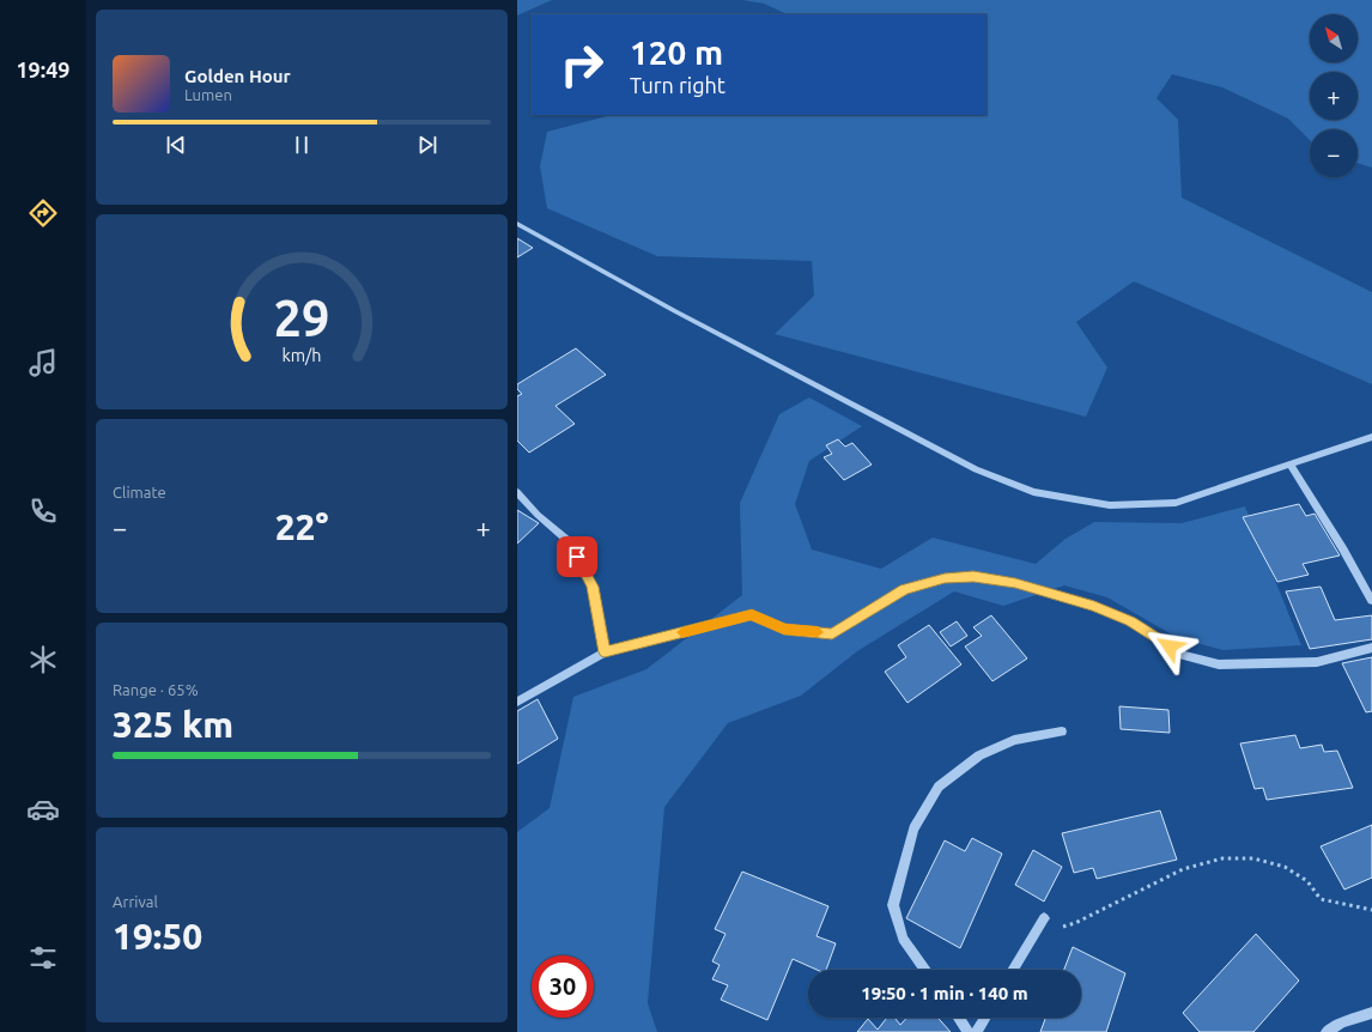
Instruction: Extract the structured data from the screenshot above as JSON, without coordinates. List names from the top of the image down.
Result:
{
  "north": "top left",
  "page": {
    "tabs": "19:49",
    "map_buttons": ["+", "−"],
    "turn": ["120 m", "Turn right"],
    "song": ["Golden Hour", "Lumen"],
    "tile": [
      "Climate",
      ["Range · 65%", "325 km"],
      ["Arrival", "19:50"]
    ],
    "heat": ["−", "22°", "+"],
    "limit": "30",
    "trip": "19:50 · 1 min · 140 m",
    "gauge": ["29", "km/h"]
  }
}
